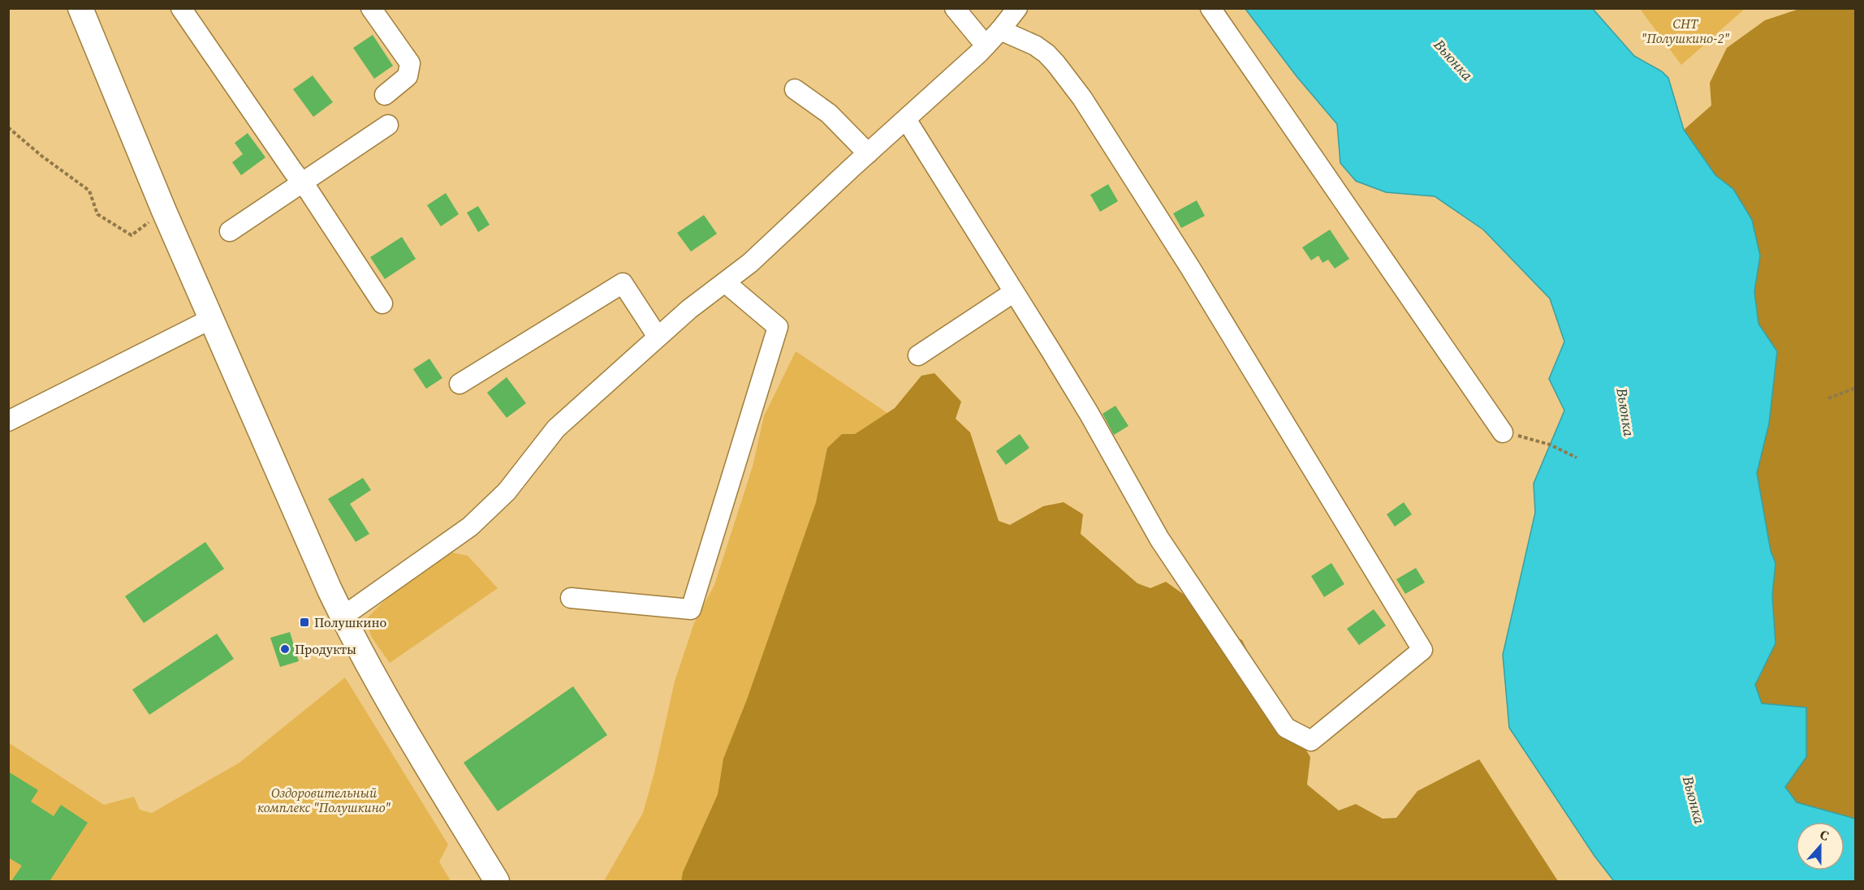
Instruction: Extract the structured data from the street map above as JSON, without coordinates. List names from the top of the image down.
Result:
{
  "water": ["Вьюнка"],
  "parks": ["СНТ \"Полушкино-2\"", "Оздоровительный комплекс \"Полушкино\""],
  "places": {
    "transit": ["Полушкино"],
    "other": ["Продукты"]
  },
  "north": "top"
}
